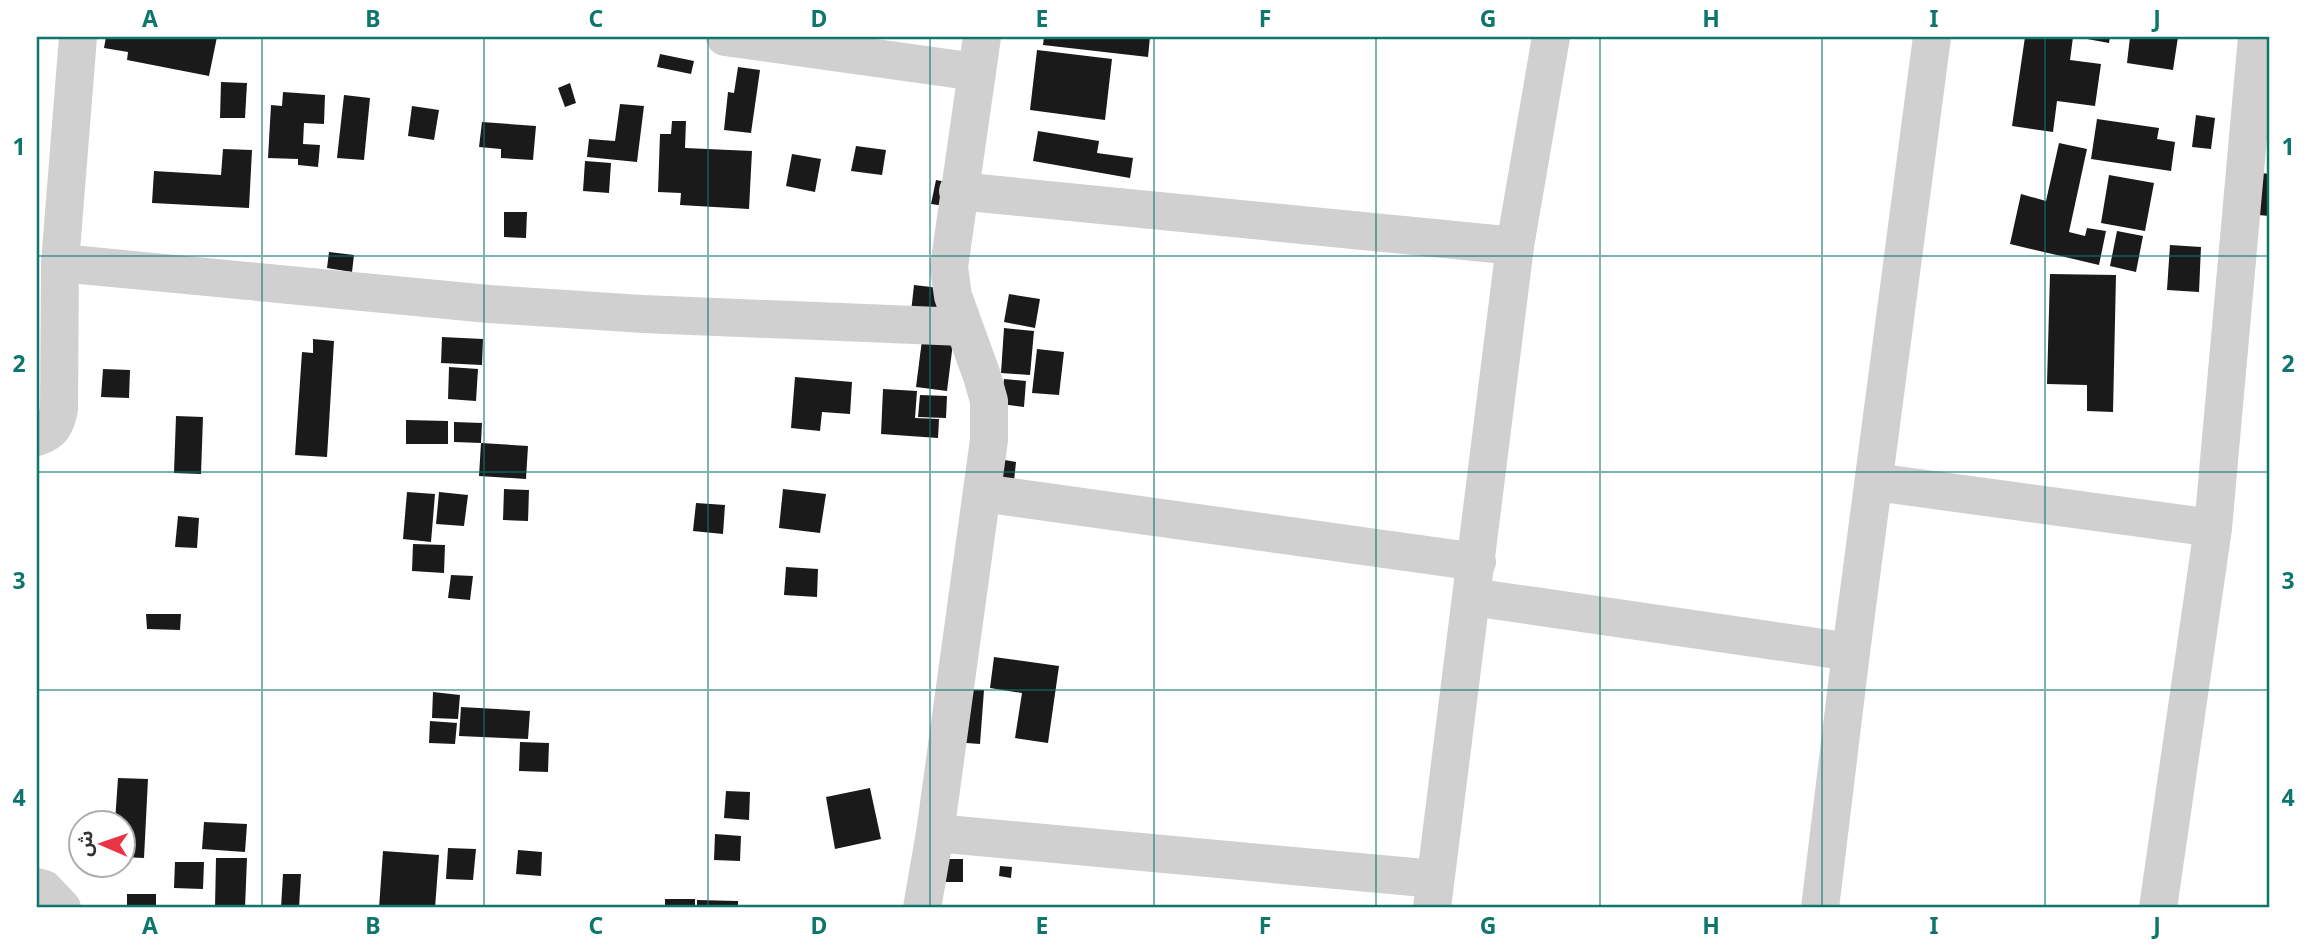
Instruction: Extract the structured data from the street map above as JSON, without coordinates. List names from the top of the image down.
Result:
{
  "north": "left",
  "grid": {
    "columns": [
      "A",
      "B",
      "C",
      "D",
      "E",
      "F",
      "G",
      "H",
      "I",
      "J"
    ],
    "rows": [
      "1",
      "2",
      "3",
      "4"
    ]
  }
}
